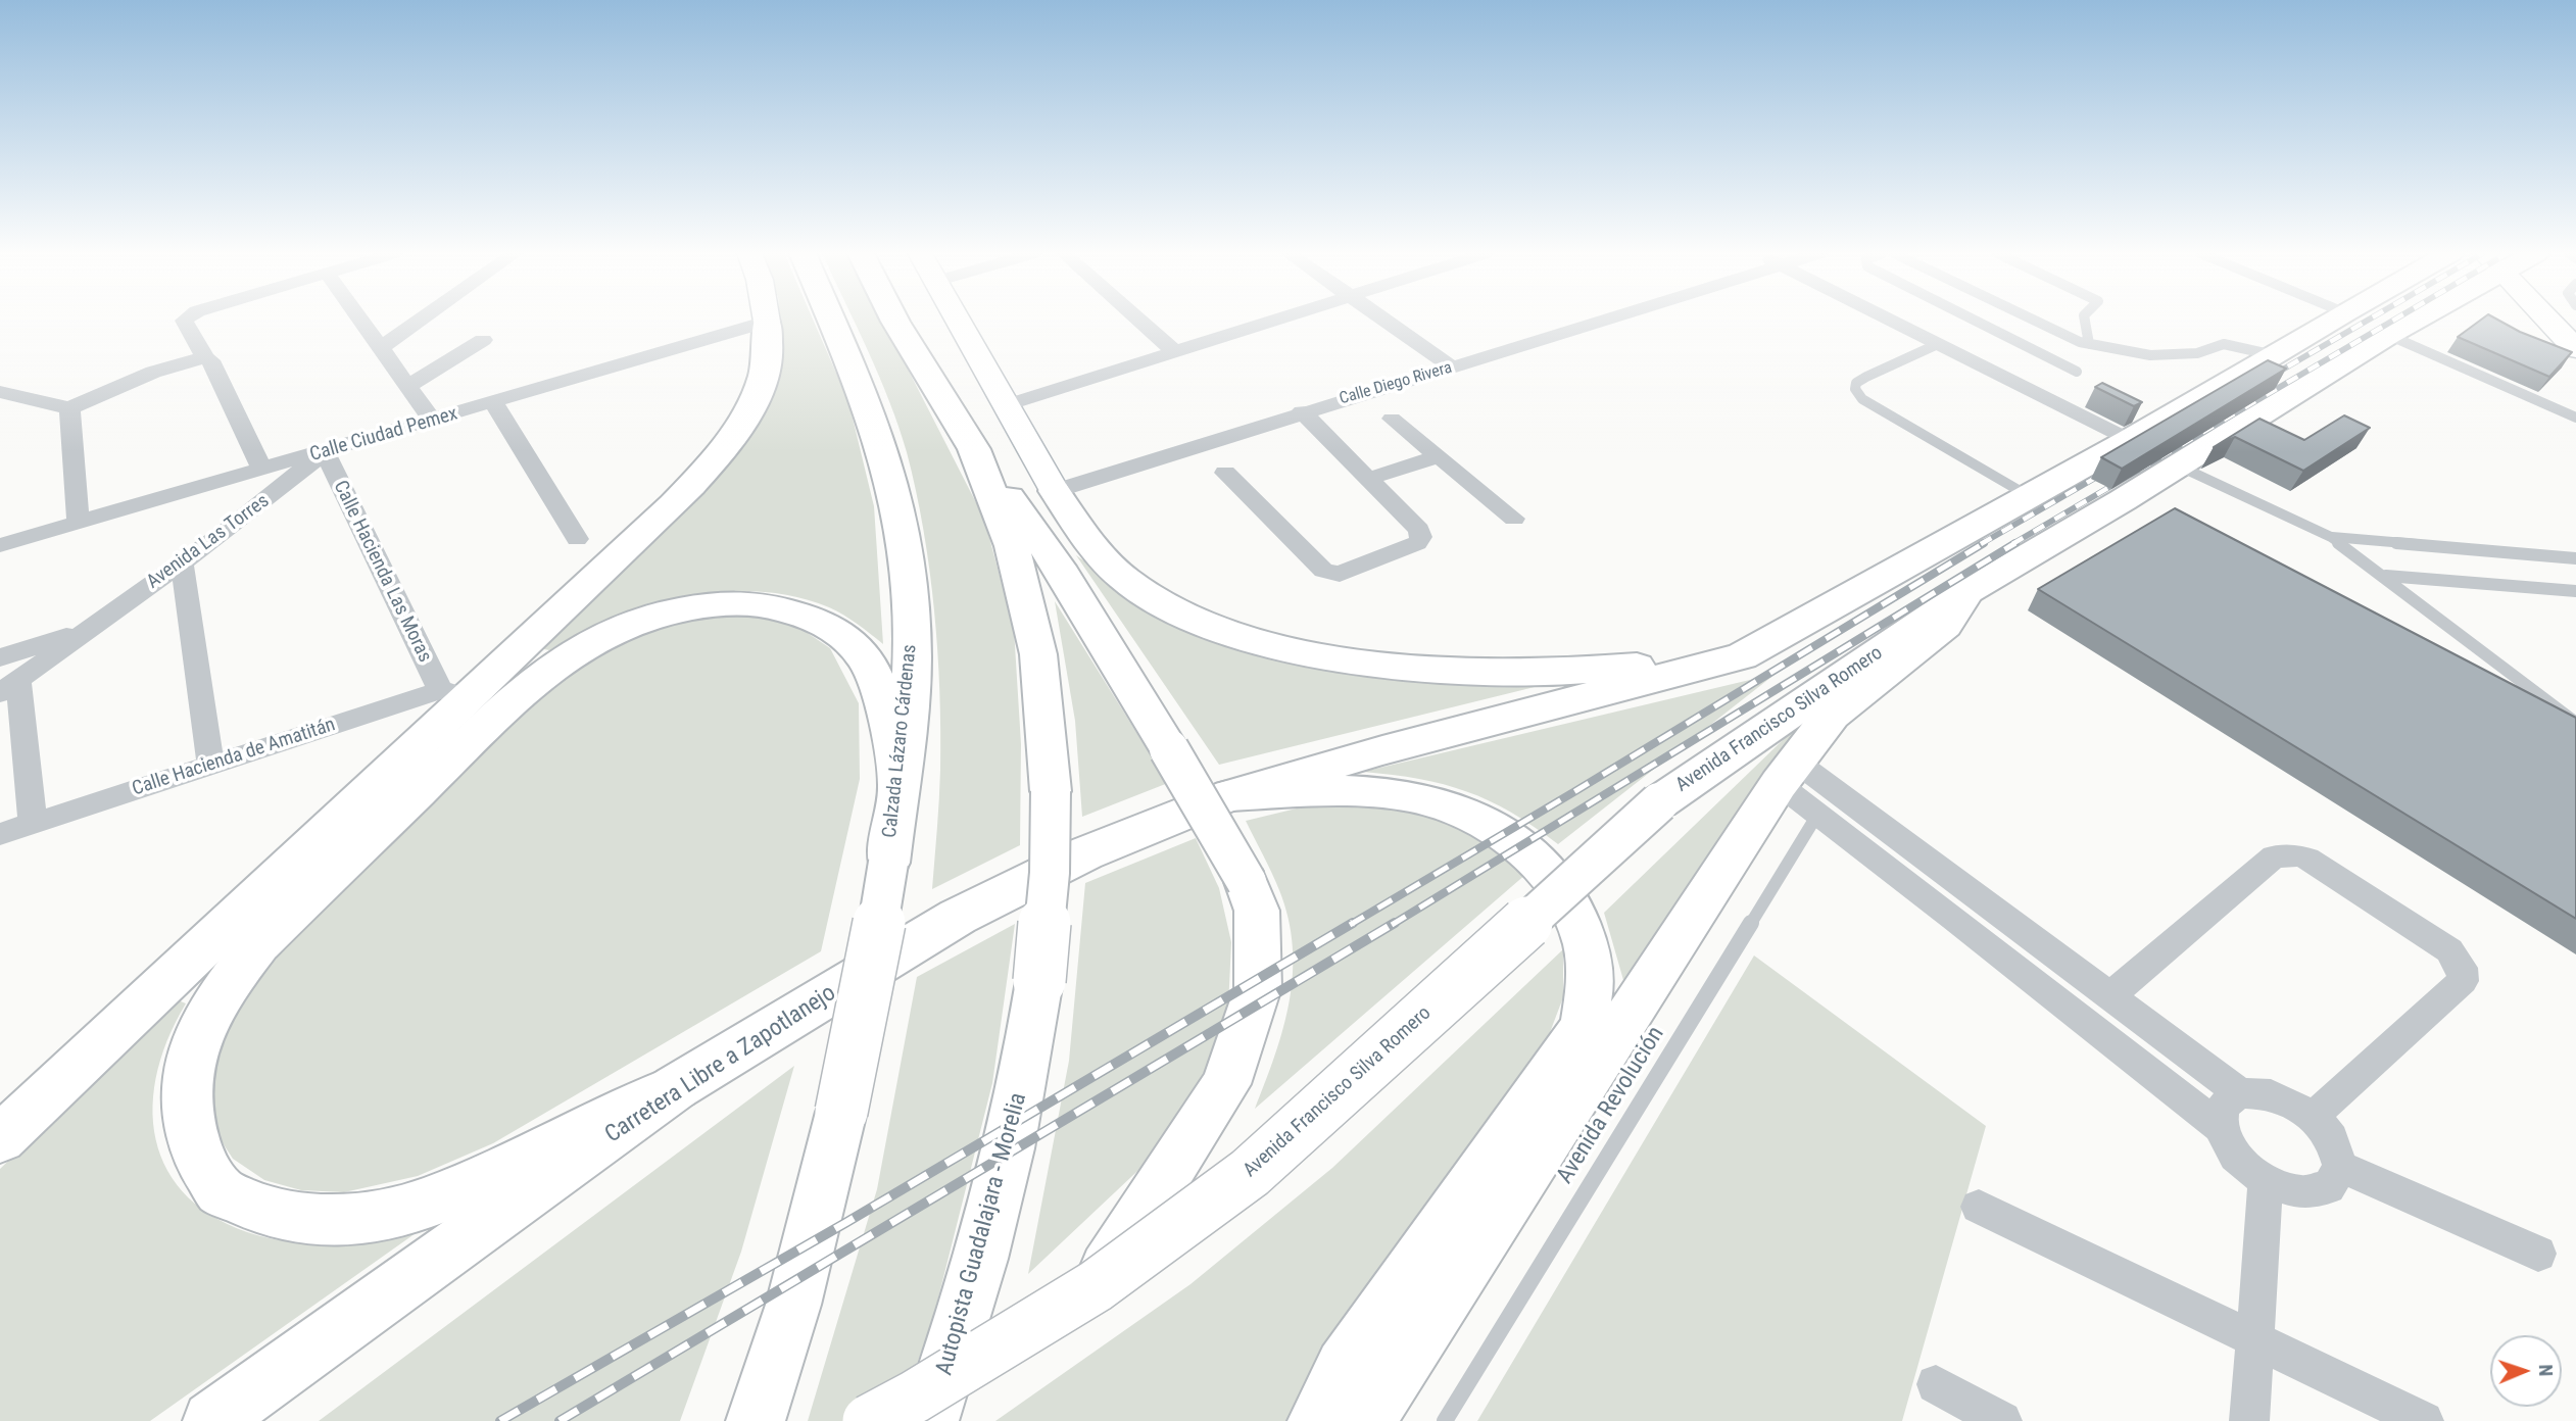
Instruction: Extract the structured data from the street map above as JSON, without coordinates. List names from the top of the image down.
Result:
{
  "streets": {
    "main road": [
      "Avenida Francisco Silva Romero",
      "Calzada Lázaro Cárdenas",
      "Carretera Libre a Zapotlanejo",
      "Autopista Guadalajara - Morelia"
    ],
    "street": [
      "Calle Diego Rivera",
      "Calle Ciudad Pemex",
      "Avenida Las Torres",
      "Calle Hacienda Las Moras",
      "Calle Hacienda de Amatitán"
    ],
    "lane": ["Avenida Revolución"]
  },
  "crossings": [
    ["Calle Ciudad Pemex", "Avenida Las Torres"],
    ["Calle Ciudad Pemex", "Calle Hacienda Las Moras"],
    ["Avenida Las Torres", "Calle Hacienda Las Moras"],
    ["Calle Hacienda Las Moras", "Calle Hacienda de Amatitán"]
  ],
  "north": "right"
}
